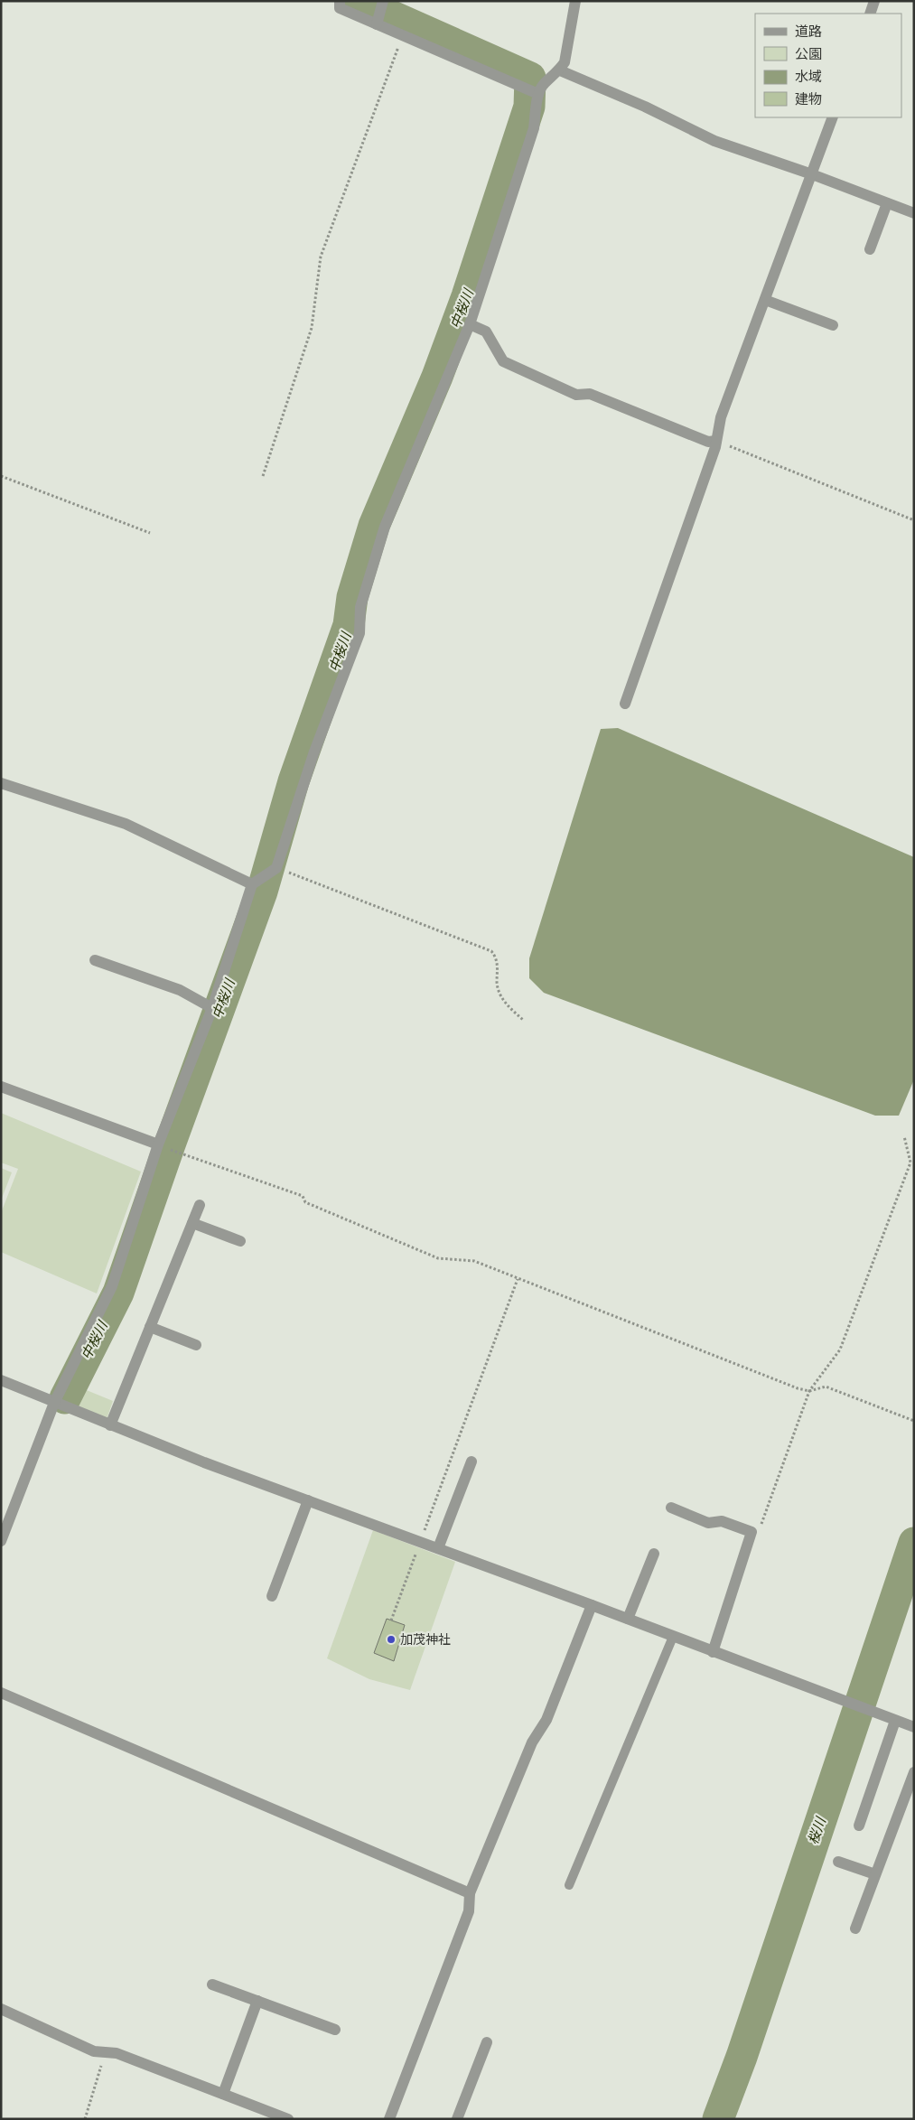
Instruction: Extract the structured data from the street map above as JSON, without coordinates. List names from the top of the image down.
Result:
{
  "water": ["中桜川", "桜川"],
  "places": ["加茂神社"],
  "legend": [
    "道路",
    "公園",
    "水域",
    "建物"
  ]
}
